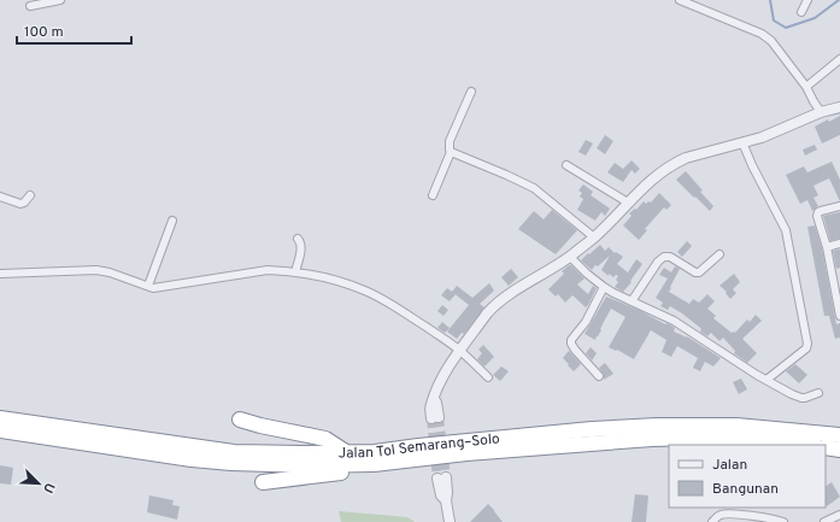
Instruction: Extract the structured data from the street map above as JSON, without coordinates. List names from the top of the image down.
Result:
{
  "streets": {
    "highway": ["Jalan Tol Semarang–Solo"]
  },
  "legend": ["Jalan", "Bangunan"],
  "scale_bar": "100 m",
  "north": "bottom right"
}
